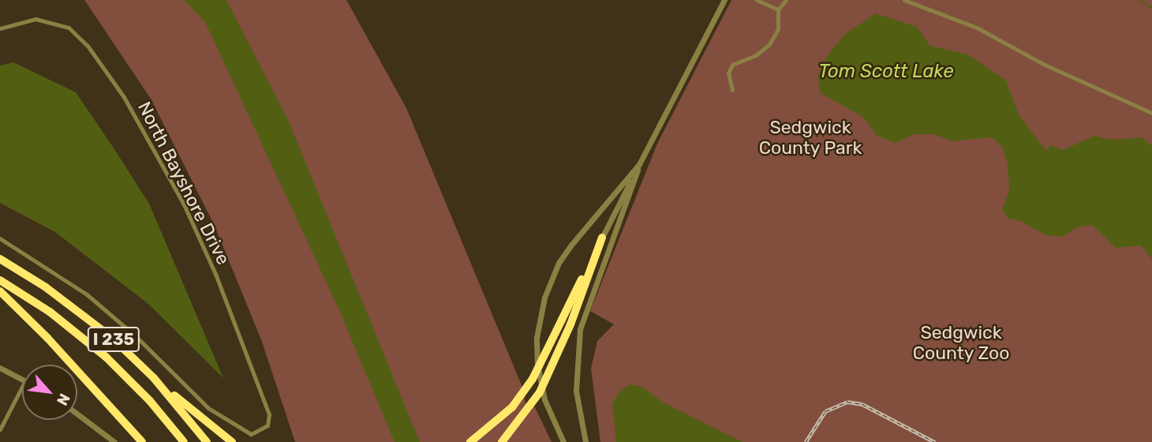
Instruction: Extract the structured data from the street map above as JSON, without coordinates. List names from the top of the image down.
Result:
{
  "streets": {
    "highway": ["I 235"],
    "street": ["North Bayshore Drive"]
  },
  "water": ["Tom Scott Lake"],
  "parks": ["Sedgwick County Park", "Sedgwick County Zoo"],
  "north": "bottom right"
}
